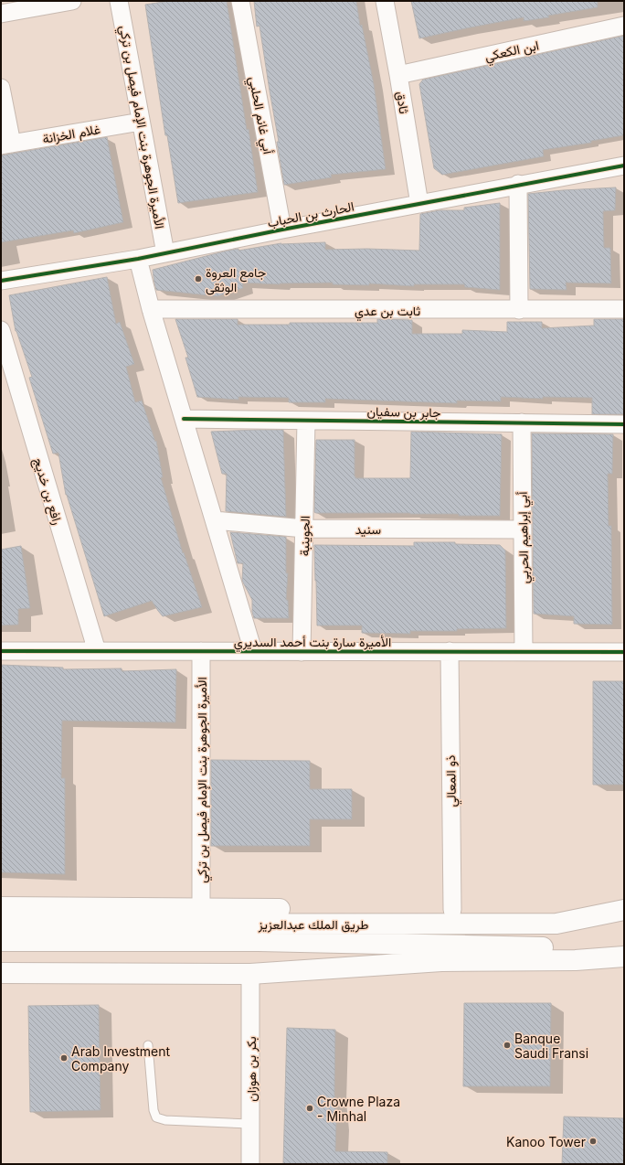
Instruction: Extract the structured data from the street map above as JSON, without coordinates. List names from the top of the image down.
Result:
{
  "streets": {
    "main road": ["طريق الملك عبدالعزيز"],
    "street": [
      "ابن الكعكي",
      "ثادق",
      "أبي غانم الحلبي",
      "الأميرة الجوهرة بنت الإمام فيصل بن تركي",
      "غلام الخزانة",
      "الحارث بن الحباب",
      "ثابت بن عدي",
      "جابر بن سفيان",
      "رافع بن خديج",
      "سنيد",
      "الجوينبة",
      "أبي إبراهيم الحربي",
      "الأميرة سارة بنت أحمد السديري",
      "ذو المعالي",
      "بكر بن هوزان"
    ]
  },
  "crossings": [
    ["ابن الكعكي", "ثادق"],
    ["ثادق", "الحارث بن الحباب"],
    ["أبي غانم الحلبي", "الحارث بن الحباب"],
    ["الأميرة الجوهرة بنت الإمام فيصل بن تركي", "غلام الخزانة"],
    ["الأميرة الجوهرة بنت الإمام فيصل بن تركي", "الحارث بن الحباب"],
    ["الأميرة الجوهرة بنت الإمام فيصل بن تركي", "الأميرة سارة بنت أحمد السديري"],
    ["جابر بن سفيان", "الجوينبة"],
    ["جابر بن سفيان", "أبي إبراهيم الحربي"],
    ["رافع بن خديج", "الأميرة سارة بنت أحمد السديري"],
    ["سنيد", "الجوينبة"],
    ["سنيد", "أبي إبراهيم الحربي"],
    ["الجوينبة", "الأميرة سارة بنت أحمد السديري"],
    ["أبي إبراهيم الحربي", "الأميرة سارة بنت أحمد السديري"],
    ["الأميرة سارة بنت أحمد السديري", "ذو المعالي"]
  ],
  "places": [
    "جامع العروة الوثقى",
    "Banque Saudi Fransi",
    "Arab Investment Company",
    "Crowne Plaza - Minhal",
    "Kanoo Tower"
  ]
}
